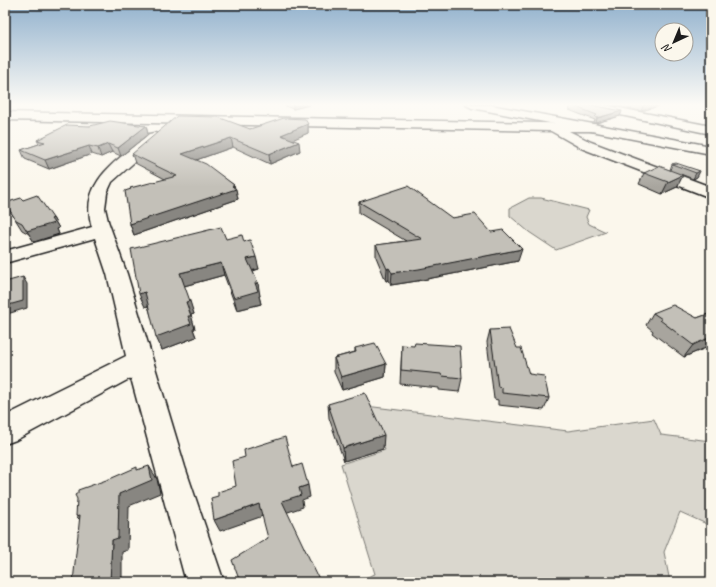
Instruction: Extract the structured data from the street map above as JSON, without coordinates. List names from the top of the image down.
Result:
{
  "north": "bottom left"
}
